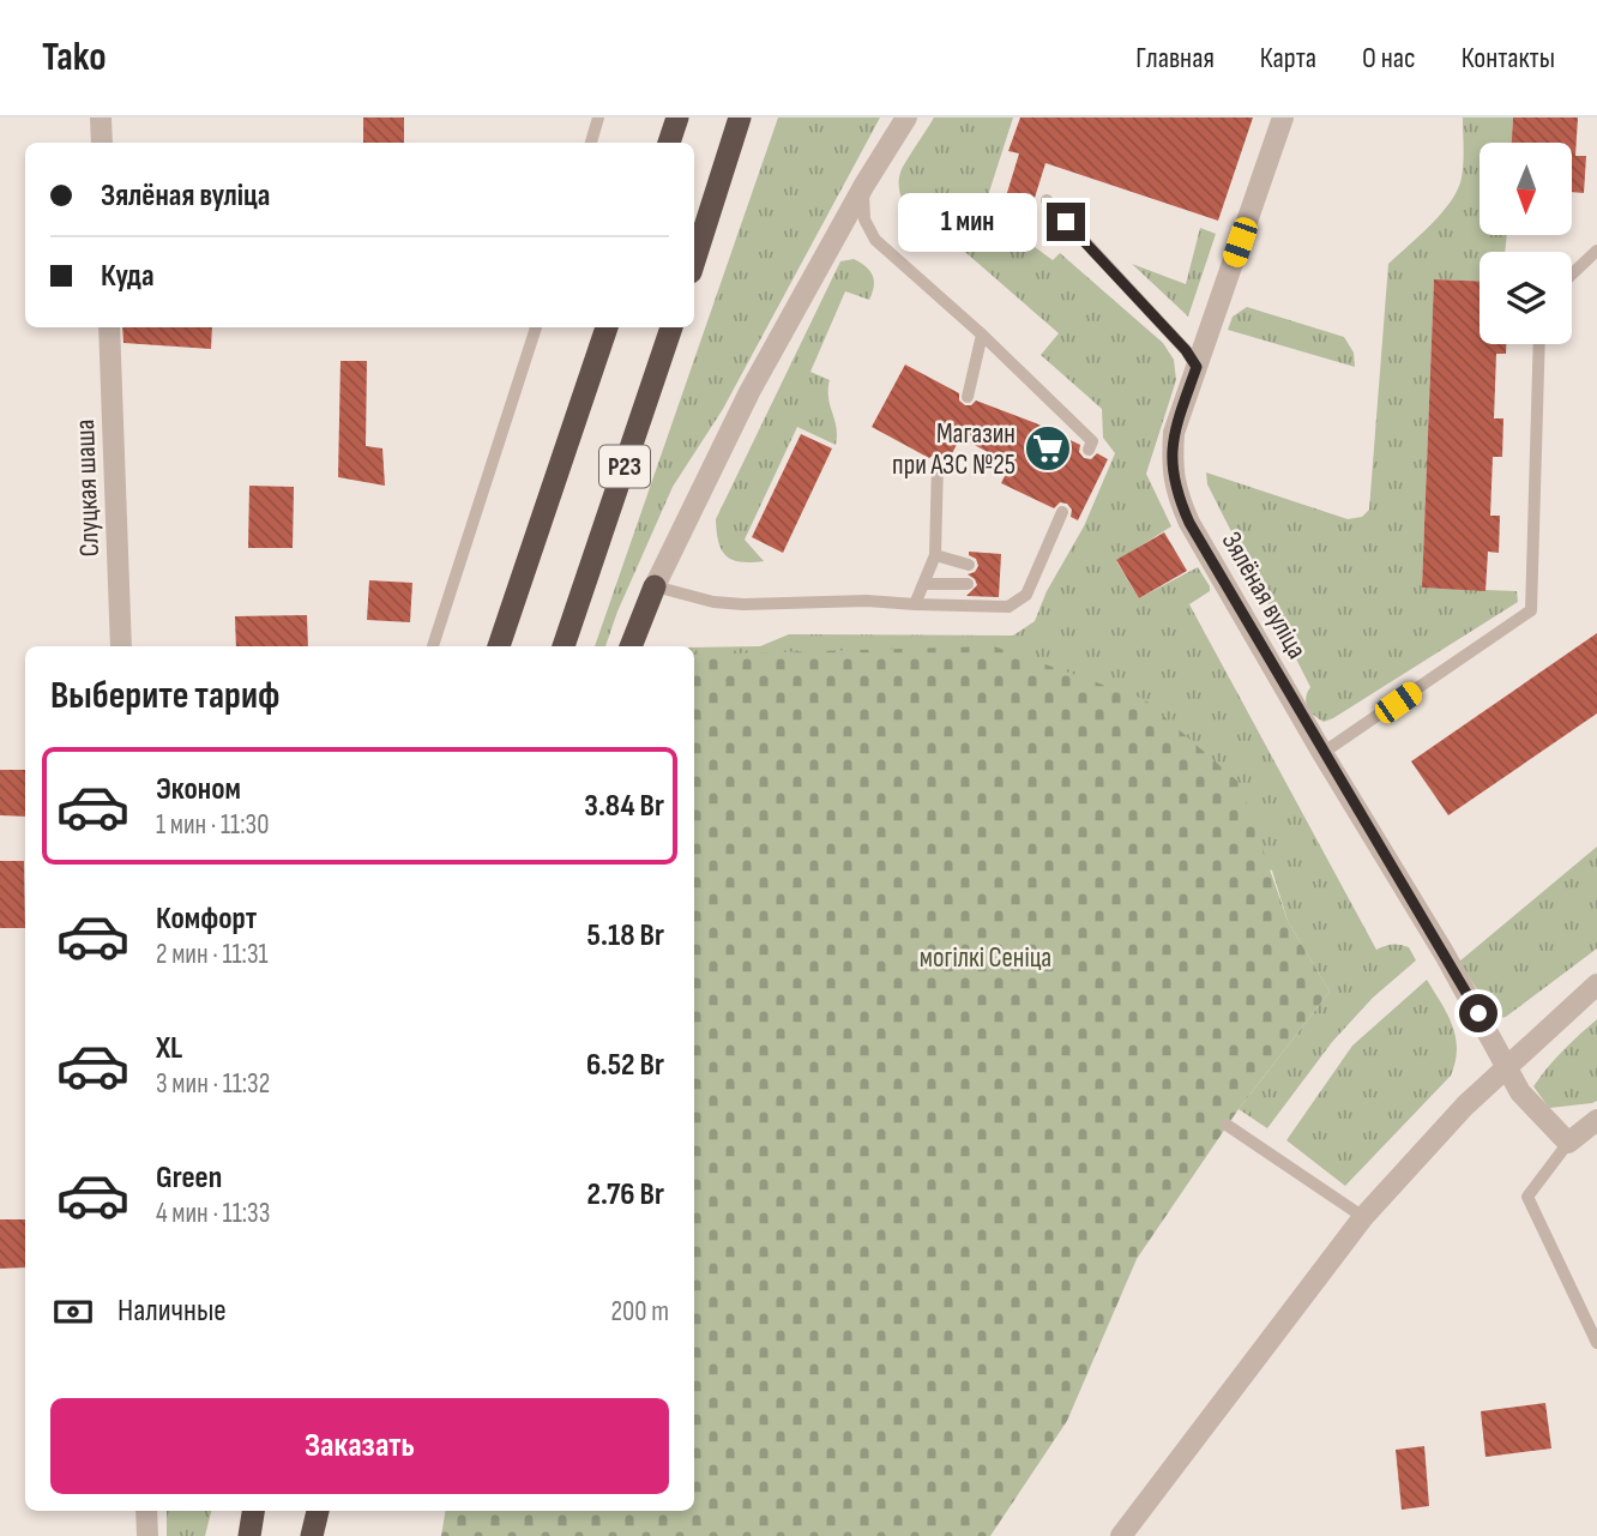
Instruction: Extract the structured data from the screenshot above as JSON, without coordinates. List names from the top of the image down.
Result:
{
  "streets": {
    "highway": ["Р23"],
    "street": ["Слуцкая шаша", "Зялёная вуліца"]
  },
  "parks": ["могілкі Сеніца"],
  "places": {
    "supermarket": ["Магазин при АЗС №25"]
  },
  "north": "bottom",
  "page": {
    "header": "Tako",
    "nav": [
      "Главная",
      "Карта",
      "О нас",
      "Контакты"
    ],
    "banner": ["Зялёная вуліца", "Куда"],
    "bubble": "1 мин",
    "heading": "Выберите тариф",
    "list": [
      {
        "name": "Эконом",
        "note": "1 мин · 11:30",
        "value": "3.84 Br"
      },
      {
        "name": "Комфорт",
        "note": "2 мин · 11:31",
        "value": "5.18 Br"
      },
      {
        "name": "XL",
        "note": "3 мин · 11:32",
        "value": "6.52 Br"
      },
      {
        "name": "Green",
        "note": "4 мин · 11:33",
        "value": "2.76 Br"
      }
    ],
    "pay": ["Наличные", "200 m"],
    "buttons": "Заказать"
  }
}
